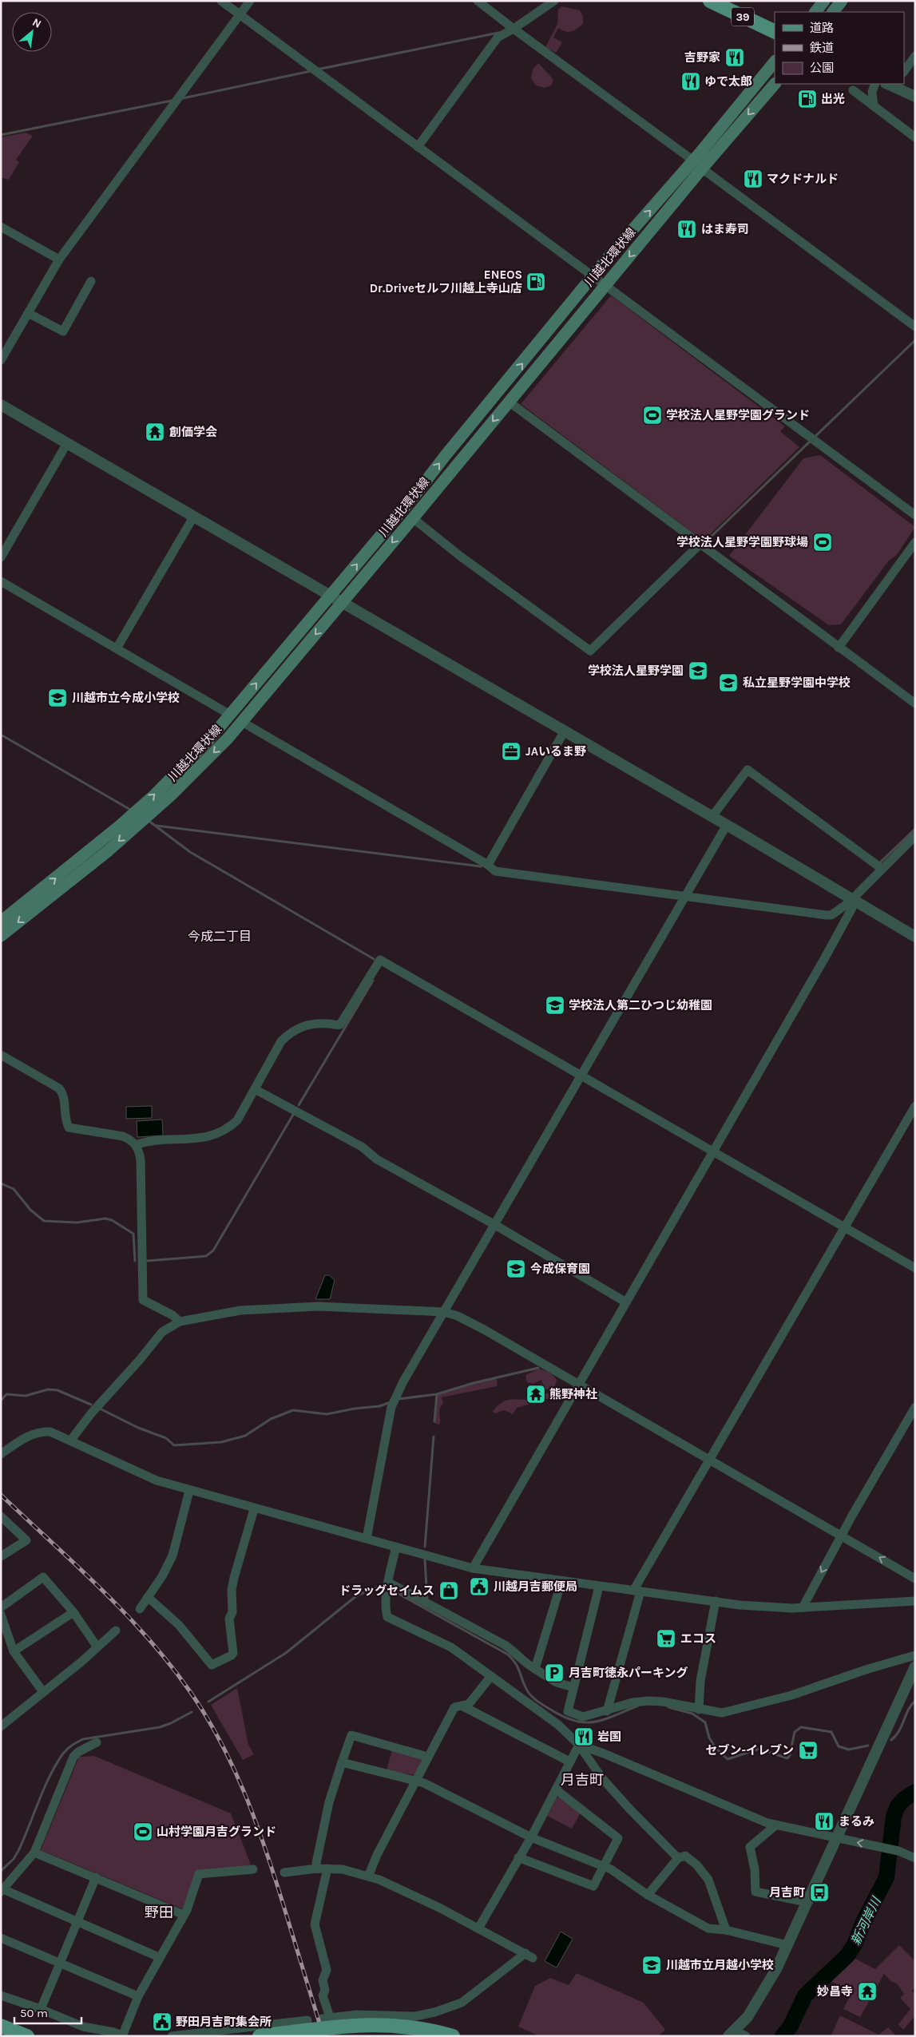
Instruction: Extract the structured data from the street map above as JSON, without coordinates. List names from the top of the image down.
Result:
{
  "streets": {
    "main road": ["39", "川越北環状線"]
  },
  "districts": ["今成二丁目", "月吉町", "野田"],
  "water": ["新河岸川"],
  "places": {
    "restaurant": [
      "吉野家",
      "ゆで太郎",
      "マクドナルド",
      "はま寿司",
      "岩国",
      "まるみ"
    ],
    "fuel station": ["出光", "ENEOS Dr.Driveセルフ川越上寺山店"],
    "sports": ["学校法人星野学園グランド", "学校法人星野学園野球場", "山村学園月吉グランド"],
    "temple": ["創価学会", "熊野神社", "妙昌寺"],
    "school or university": [
      "学校法人星野学園",
      "私立星野学園中学校",
      "川越市立今成小学校",
      "学校法人第二ひつじ幼稚園",
      "今成保育園",
      "川越市立月越小学校"
    ],
    "office": ["JAいるま野"],
    "public building": ["川越月吉郵便局", "野田月吉町集会所"],
    "shop": ["ドラッグセイムス"],
    "supermarket": ["エコス", "セブン-イレブン"],
    "parking": ["月吉町徳永パーキング"],
    "bus stop": ["月吉町"]
  },
  "legend": ["道路", "鉄道", "公園"],
  "scale_bar": "50 m",
  "north": "top right"
}
